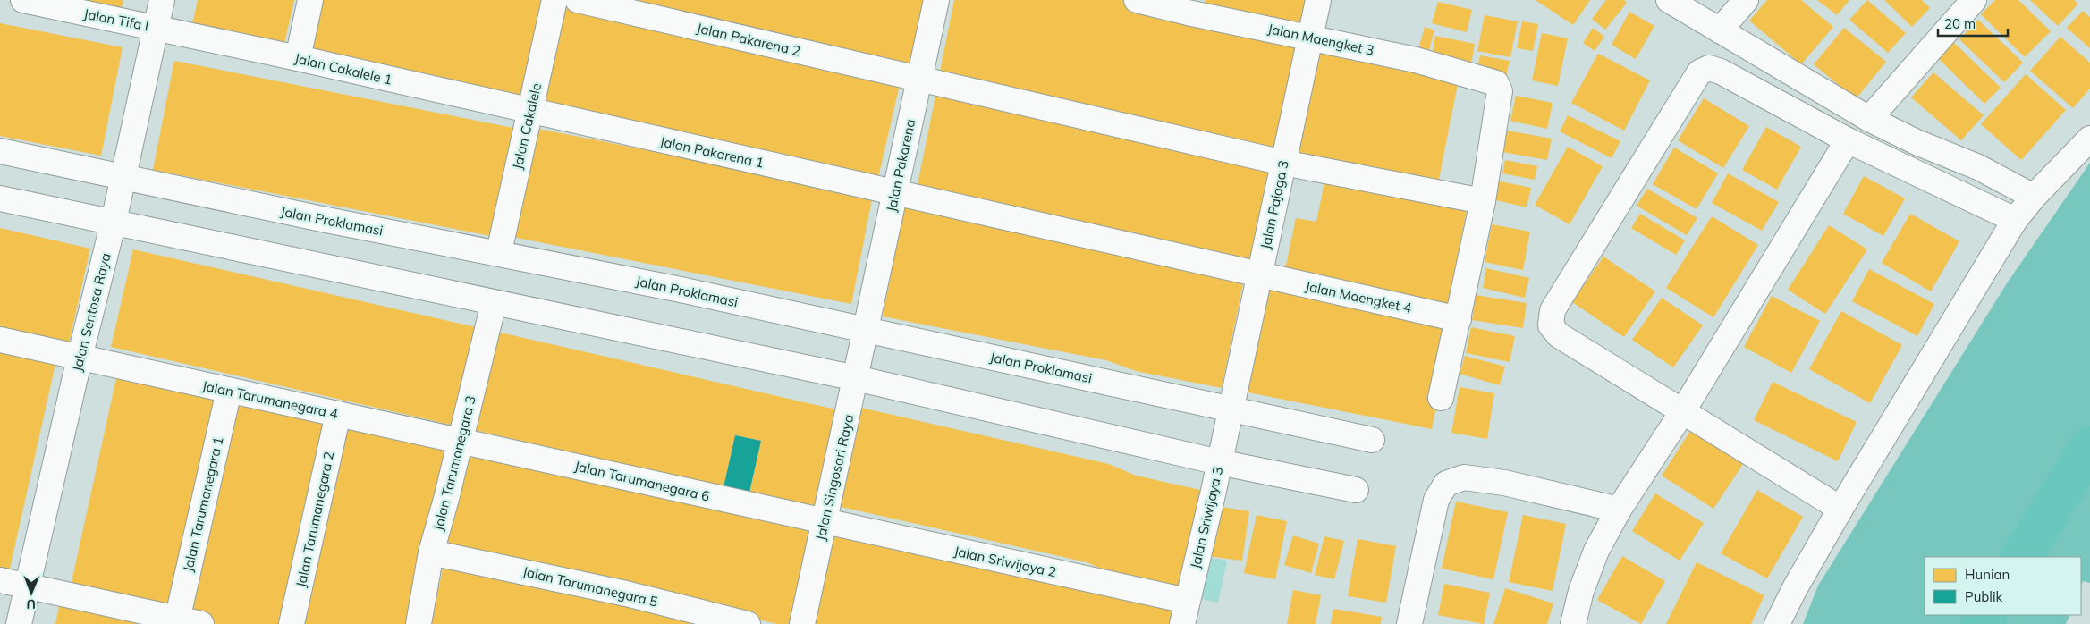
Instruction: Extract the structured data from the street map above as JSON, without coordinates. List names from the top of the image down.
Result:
{
  "streets": {
    "street": [
      "Jalan Tifa I",
      "Jalan Pakarena 2",
      "Jalan Maengket 3",
      "Jalan Cakalele 1",
      "Jalan Cakalele",
      "Jalan Pakarena 1",
      "Jalan Pakarena",
      "Jalan Pajaga 3",
      "Jalan Proklamasi",
      "Jalan Maengket 4",
      "Jalan Sentosa Raya",
      "Jalan Tarumanegara 4",
      "Jalan Tarumanegara 3",
      "Jalan Singosari Raya",
      "Jalan Tarumanegara 6",
      "Jalan Tarumanegara 1",
      "Jalan Sriwijaya 3",
      "Jalan Tarumanegara 2",
      "Jalan Sriwijaya 2",
      "Jalan Tarumanegara 5"
    ]
  },
  "crossings": [
    ["Jalan Tifa I", "Jalan Cakalele 1"],
    ["Jalan Tifa I", "Jalan Sentosa Raya"],
    ["Jalan Pakarena 2", "Jalan Maengket 3"],
    ["Jalan Pakarena 2", "Jalan Pakarena"],
    ["Jalan Pakarena 2", "Jalan Pajaga 3"],
    ["Jalan Maengket 3", "Jalan Pajaga 3"],
    ["Jalan Cakalele 1", "Jalan Cakalele"],
    ["Jalan Cakalele 1", "Jalan Pakarena 1"],
    ["Jalan Cakalele 1", "Jalan Sentosa Raya"],
    ["Jalan Cakalele", "Jalan Pakarena 1"],
    ["Jalan Cakalele", "Jalan Proklamasi"],
    ["Jalan Pakarena 1", "Jalan Pakarena"],
    ["Jalan Pakarena 1", "Jalan Pajaga 3"],
    ["Jalan Pakarena 1", "Jalan Maengket 4"],
    ["Jalan Pakarena", "Jalan Proklamasi"],
    ["Jalan Pakarena", "Jalan Singosari Raya"],
    ["Jalan Pajaga 3", "Jalan Proklamasi"],
    ["Jalan Pajaga 3", "Jalan Maengket 4"],
    ["Jalan Pajaga 3", "Jalan Sriwijaya 3"],
    ["Jalan Proklamasi", "Jalan Sentosa Raya"],
    ["Jalan Proklamasi", "Jalan Singosari Raya"],
    ["Jalan Proklamasi", "Jalan Sriwijaya 3"],
    ["Jalan Sentosa Raya", "Jalan Tarumanegara 4"],
    ["Jalan Tarumanegara 4", "Jalan Tarumanegara 3"],
    ["Jalan Tarumanegara 4", "Jalan Tarumanegara 6"],
    ["Jalan Tarumanegara 4", "Jalan Tarumanegara 1"],
    ["Jalan Tarumanegara 4", "Jalan Tarumanegara 2"],
    ["Jalan Tarumanegara 3", "Jalan Tarumanegara 6"],
    ["Jalan Tarumanegara 3", "Jalan Tarumanegara 5"],
    ["Jalan Singosari Raya", "Jalan Tarumanegara 6"],
    ["Jalan Singosari Raya", "Jalan Sriwijaya 2"],
    ["Jalan Tarumanegara 6", "Jalan Sriwijaya 2"],
    ["Jalan Sriwijaya 3", "Jalan Sriwijaya 2"]
  ],
  "legend": ["Hunian", "Publik"],
  "scale_bar": "20 m",
  "north": "bottom"
}
